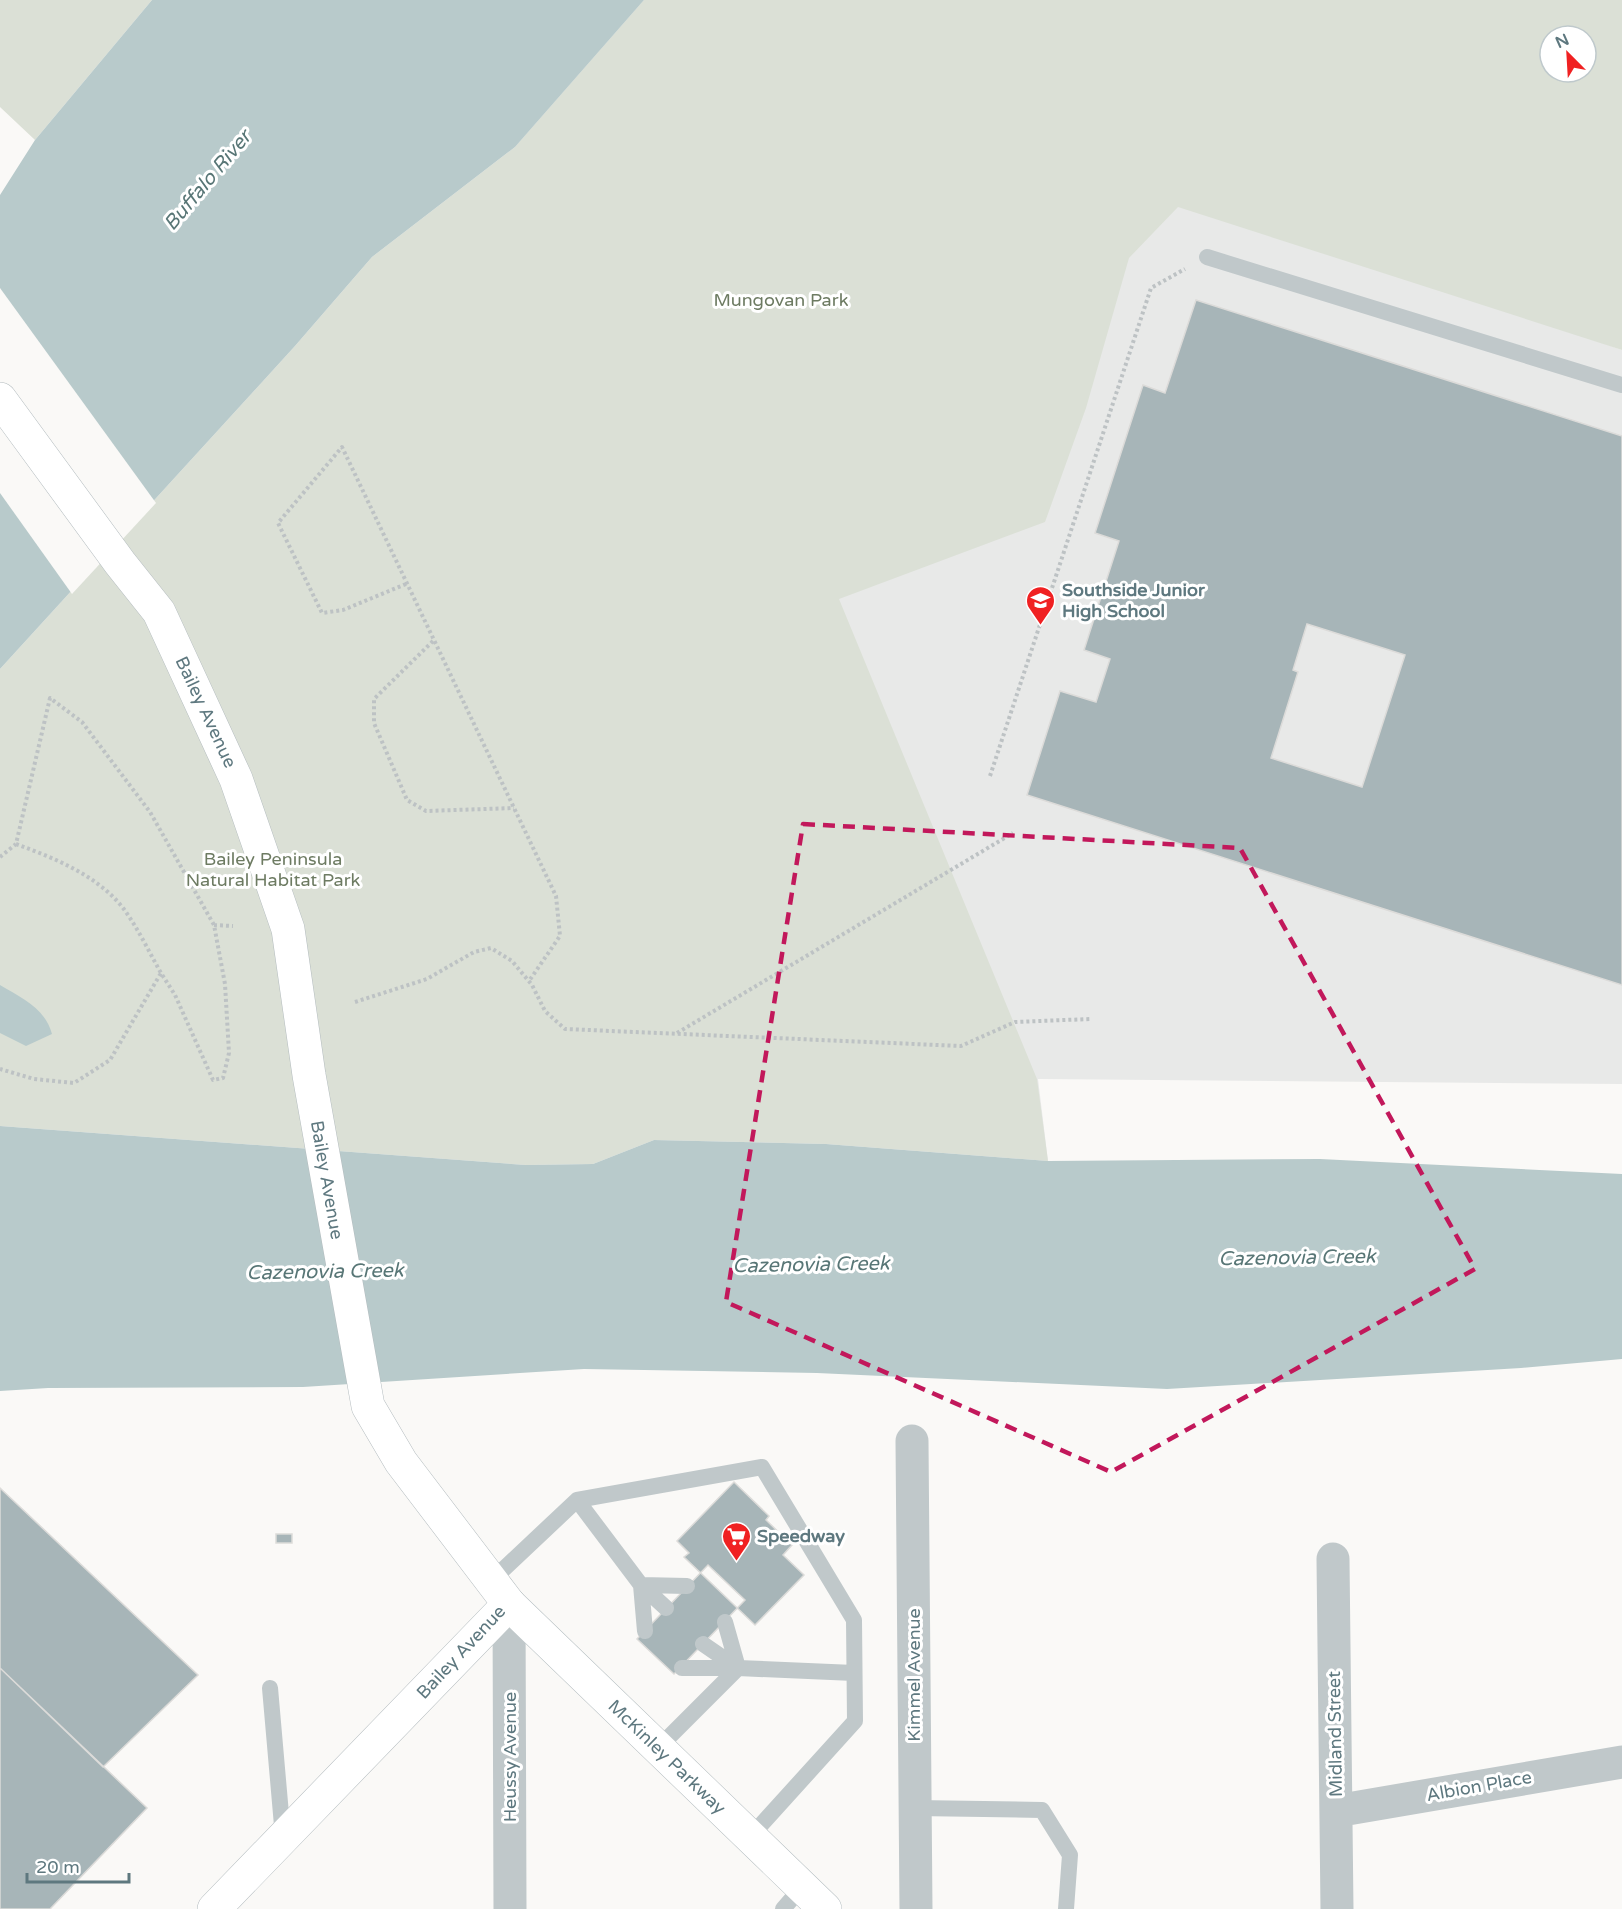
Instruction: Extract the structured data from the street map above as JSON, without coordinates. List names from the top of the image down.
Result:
{
  "streets": {
    "main road": ["Bailey Avenue", "McKinley Parkway"],
    "street": [
      "Kimmel Avenue",
      "Midland Street",
      "Heussy Avenue",
      "Albion Place"
    ]
  },
  "crossings": [
    ["Bailey Avenue", "Heussy Avenue"],
    ["Bailey Avenue", "McKinley Parkway"],
    ["Midland Street", "Albion Place"],
    ["Heussy Avenue", "McKinley Parkway"]
  ],
  "water": ["Buffalo River", "Cazenovia Creek"],
  "parks": ["Mungovan Park", "Bailey Peninsula Natural Habitat Park"],
  "places": {
    "school or university": ["Southside Junior High School"],
    "supermarket": ["Speedway"]
  },
  "scale_bar": "20 m",
  "north": "top left"
}
